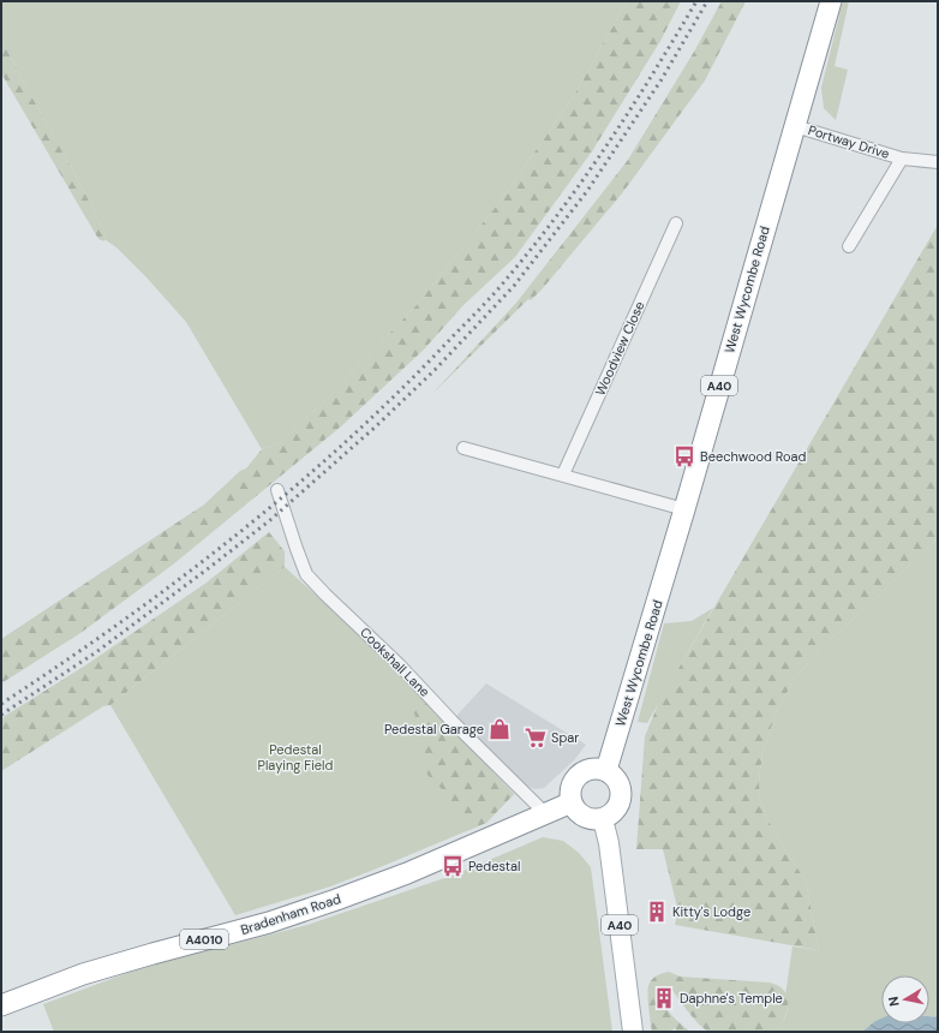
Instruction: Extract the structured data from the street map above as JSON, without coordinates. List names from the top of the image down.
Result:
{
  "streets": {
    "highway": [
      "West Wycombe Road",
      "A40",
      "Bradenham Road",
      "A4010"
    ],
    "street": ["Portway Drive", "Woodview Close", "Cookshall Lane"]
  },
  "crossings": [
    ["Portway Drive", "West Wycombe Road"],
    ["West Wycombe Road", "A40"],
    ["West Wycombe Road", "Bradenham Road"],
    ["A40", "Bradenham Road"],
    ["Cookshall Lane", "Bradenham Road"]
  ],
  "parks": ["Pedestal Playing Field"],
  "places": {
    "bus stop": ["Beechwood Road", "Pedestal"],
    "shop": ["Pedestal Garage"],
    "supermarket": ["Spar"],
    "building": ["Kitty's Lodge", "Daphne's Temple"]
  },
  "north": "left"
}
